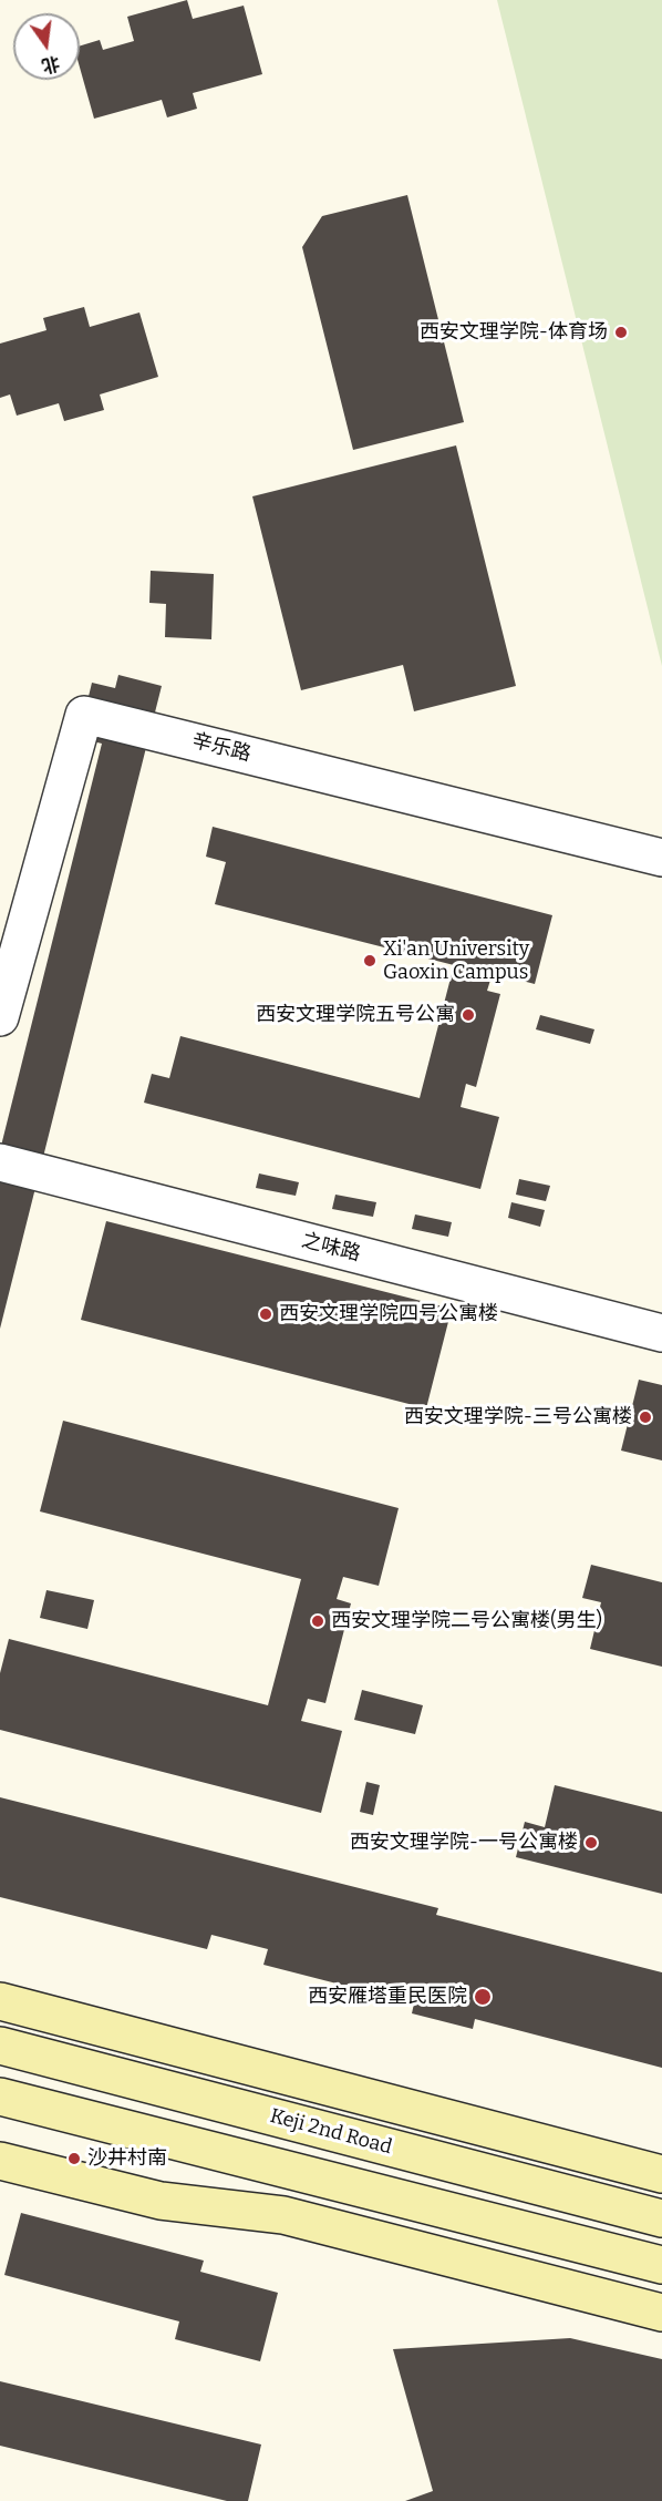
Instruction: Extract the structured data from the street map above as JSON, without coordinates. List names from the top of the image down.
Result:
{
  "streets": {
    "street": ["辛乐路", "之味路", "Keji 2nd Road"]
  },
  "places": [
    "西安文理学院-体育场",
    "Xi'an University Gaoxin Campus",
    "西安文理学院五号公寓",
    "西安文理学院四号公寓楼",
    "西安文理学院-三号公寓楼",
    "西安文理学院二号公寓楼(男生)",
    "西安文理学院-一号公寓楼",
    "西安雁塔重民医院",
    "沙井村南"
  ],
  "north": "bottom"
}
